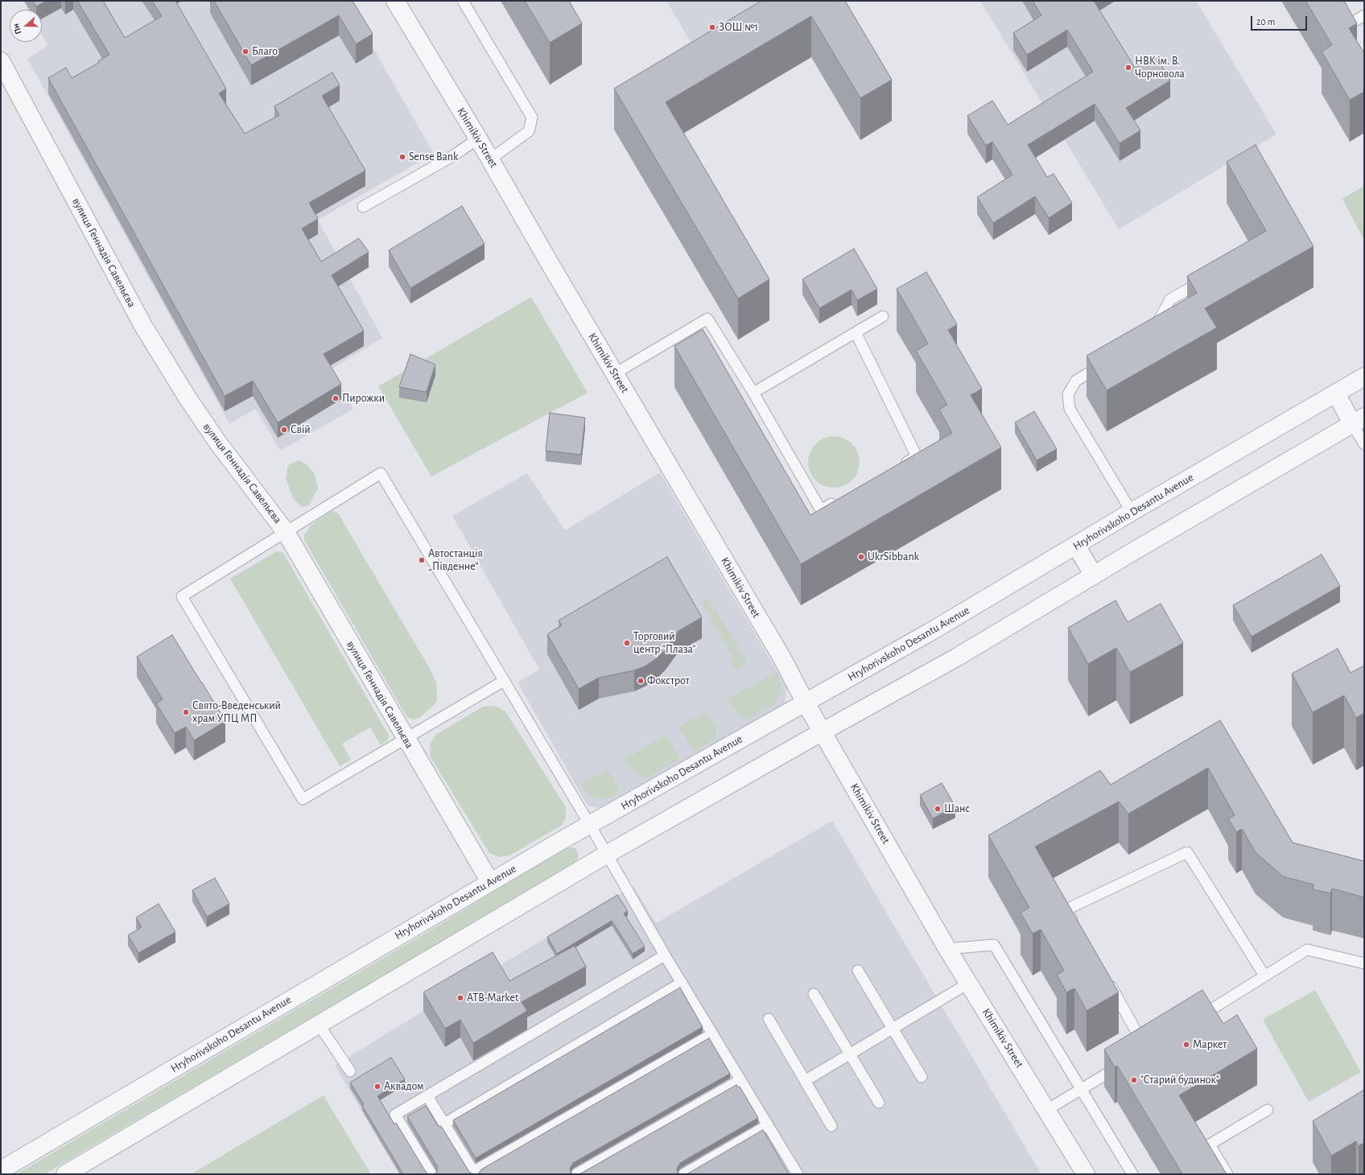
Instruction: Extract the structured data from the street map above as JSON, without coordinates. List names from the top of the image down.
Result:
{
  "streets": {
    "street": ["Khimikiv Street", "вулиця Геннадія Савельєва", "Hryhorivskoho Desantu Avenue"]
  },
  "crossings": [
    ["Khimikiv Street", "Hryhorivskoho Desantu Avenue"],
    ["вулиця Геннадія Савельєва", "Hryhorivskoho Desantu Avenue"]
  ],
  "places": [
    "ЗОШ №1",
    "Благо",
    "НВК ім. В. Чорновола",
    "Sense Bank",
    "Пирожки",
    "Свій",
    "UkrSibbank",
    "Автостанція „Південне“",
    "Торговий центр \"Плаза\"",
    "Фокстрот",
    "Свято-Введенський храм УПЦ МП",
    "Шанс",
    "ATB-Market",
    "Маркет",
    "\"Старий будинок\"",
    "Аквадом"
  ],
  "scale_bar": "20 m",
  "north": "left"
}
